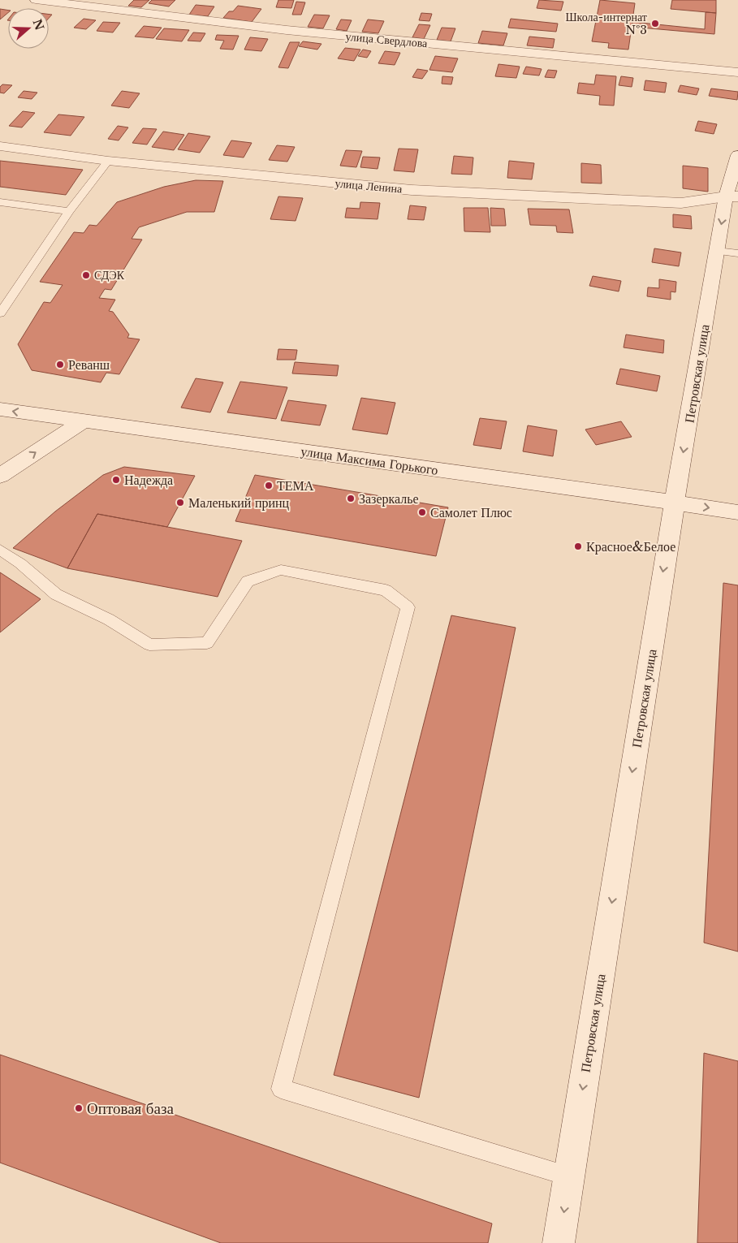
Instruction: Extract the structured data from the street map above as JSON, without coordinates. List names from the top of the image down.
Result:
{
  "streets": {
    "main road": [
      "улица Свердлова",
      "улица Ленина",
      "Петровская улица",
      "улица Максима Горького"
    ]
  },
  "crossings": [
    ["улица Ленина", "Петровская улица"],
    ["Петровская улица", "улица Максима Горького"]
  ],
  "one_way": ["Петровская улица"],
  "places": [
    "Школа-интернат №3",
    "СДЭК",
    "Реванш",
    "Надежда",
    "ТЕМА",
    "Зазеркалье",
    "Маленький принц",
    "Самолет Плюс",
    "Красное&Белое",
    "Оптовая база"
  ],
  "north": "right"
}
